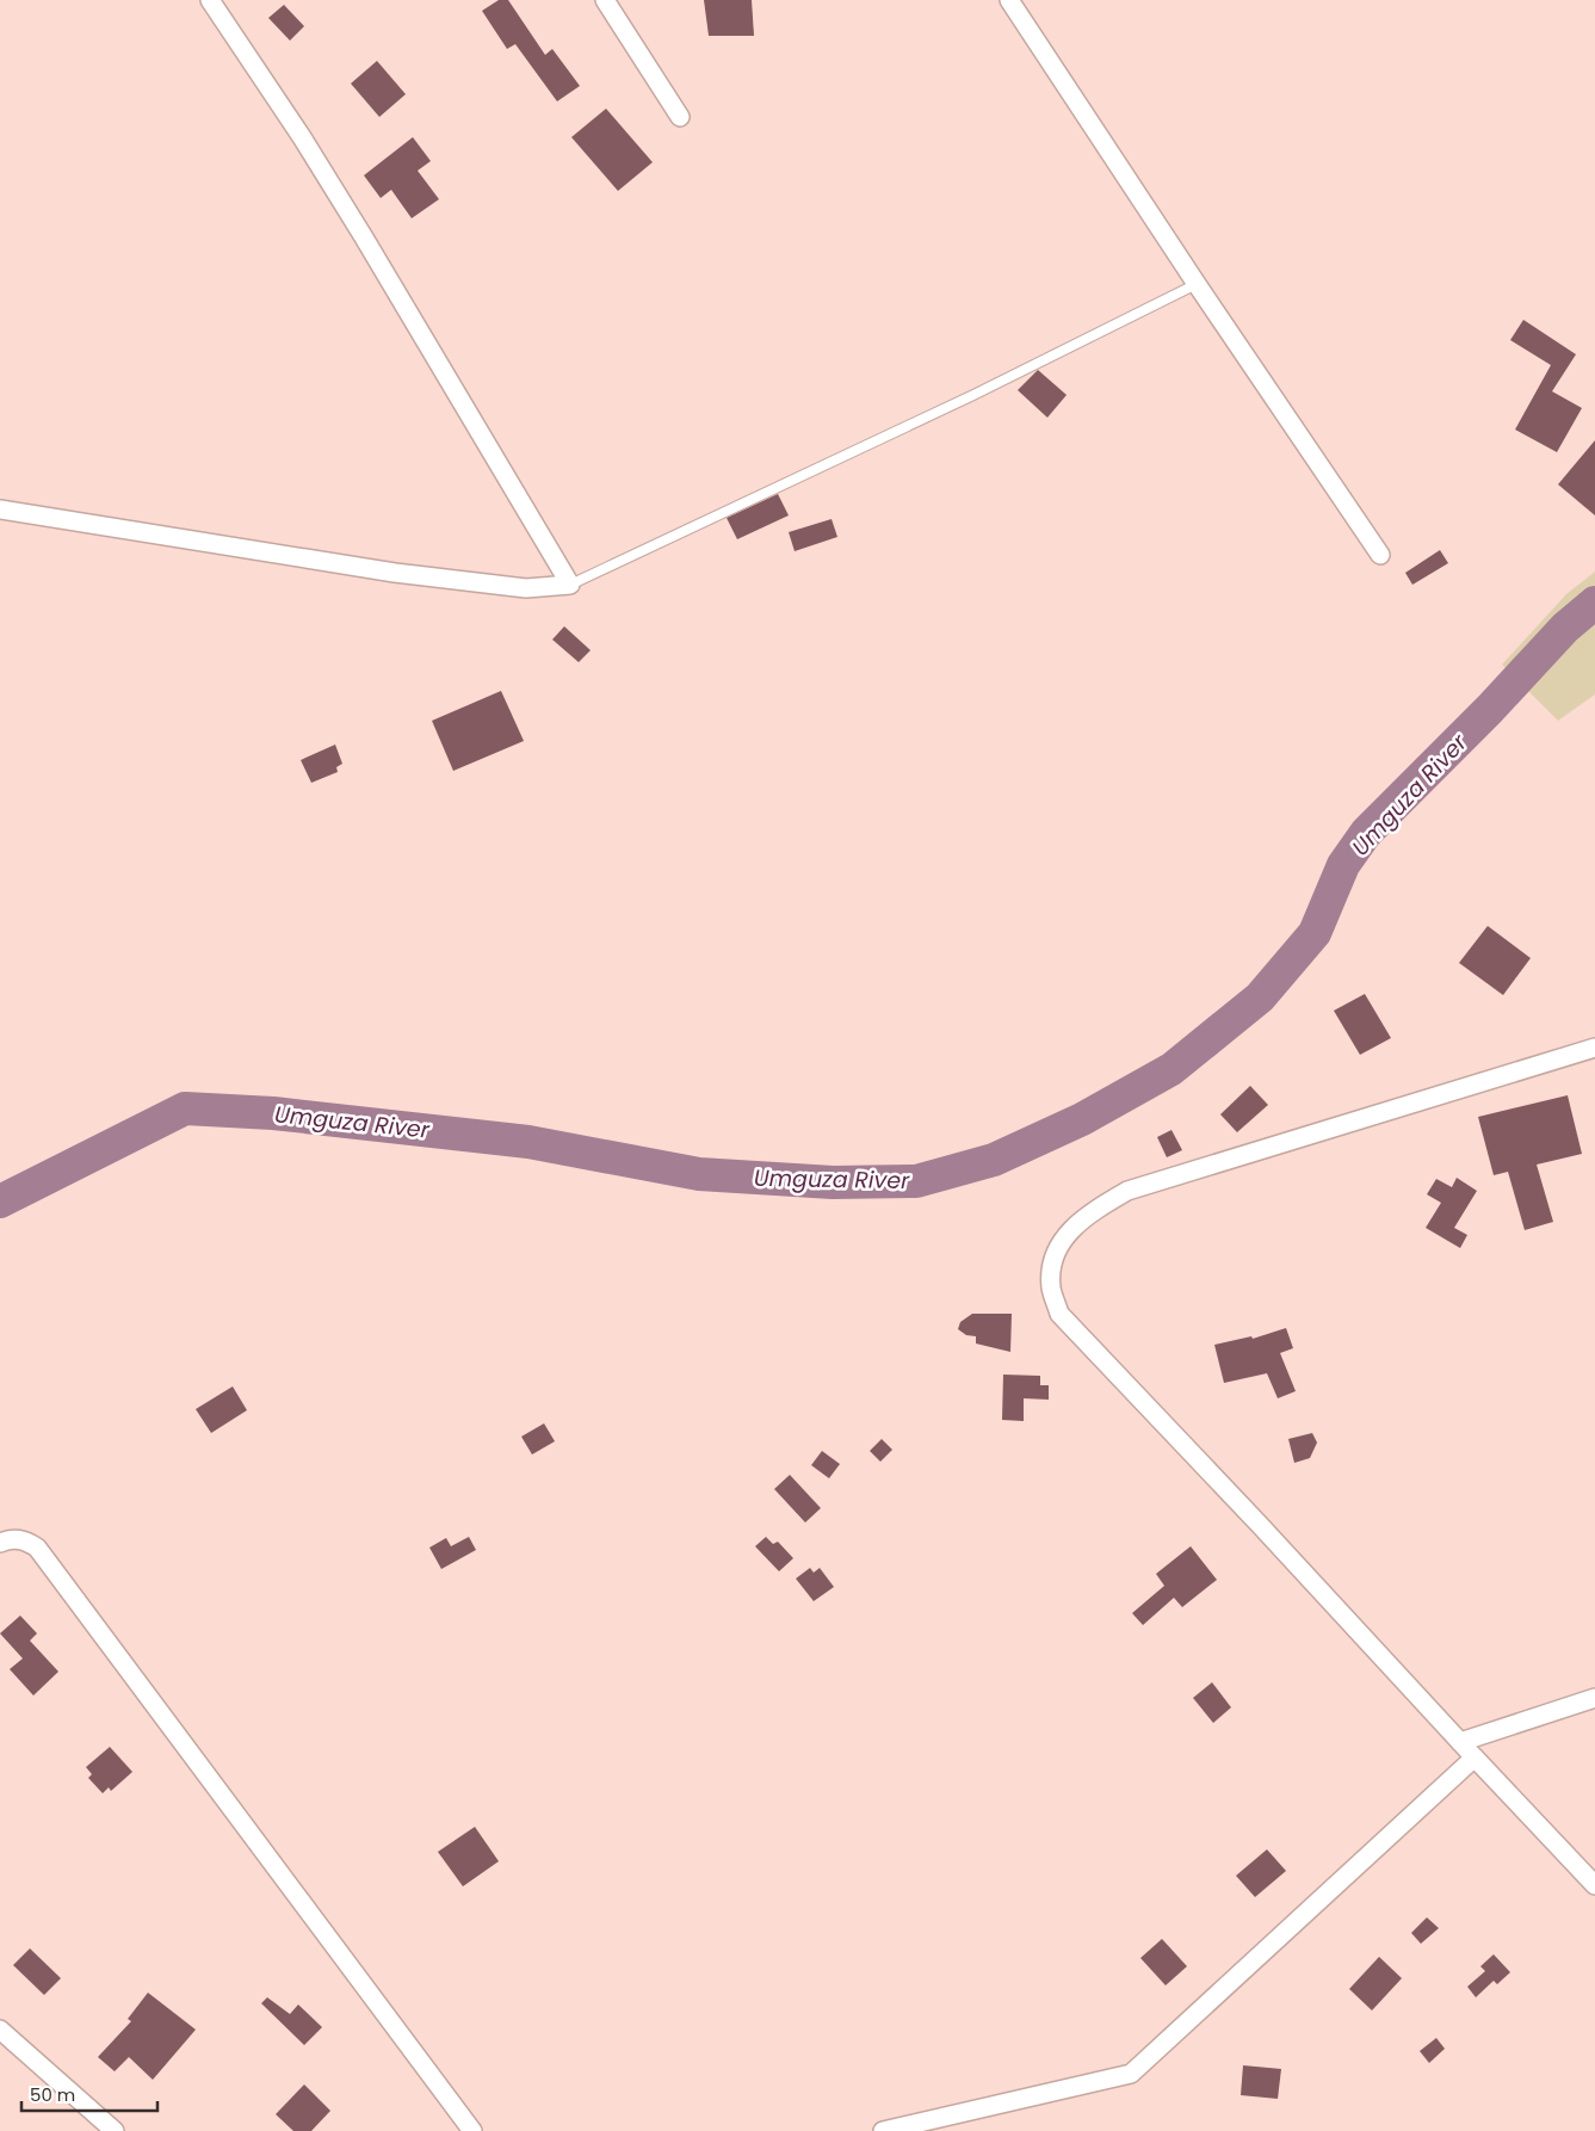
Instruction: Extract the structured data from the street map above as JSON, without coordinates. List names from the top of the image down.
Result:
{
  "water": ["Umguza River"],
  "scale_bar": "50 m"
}
